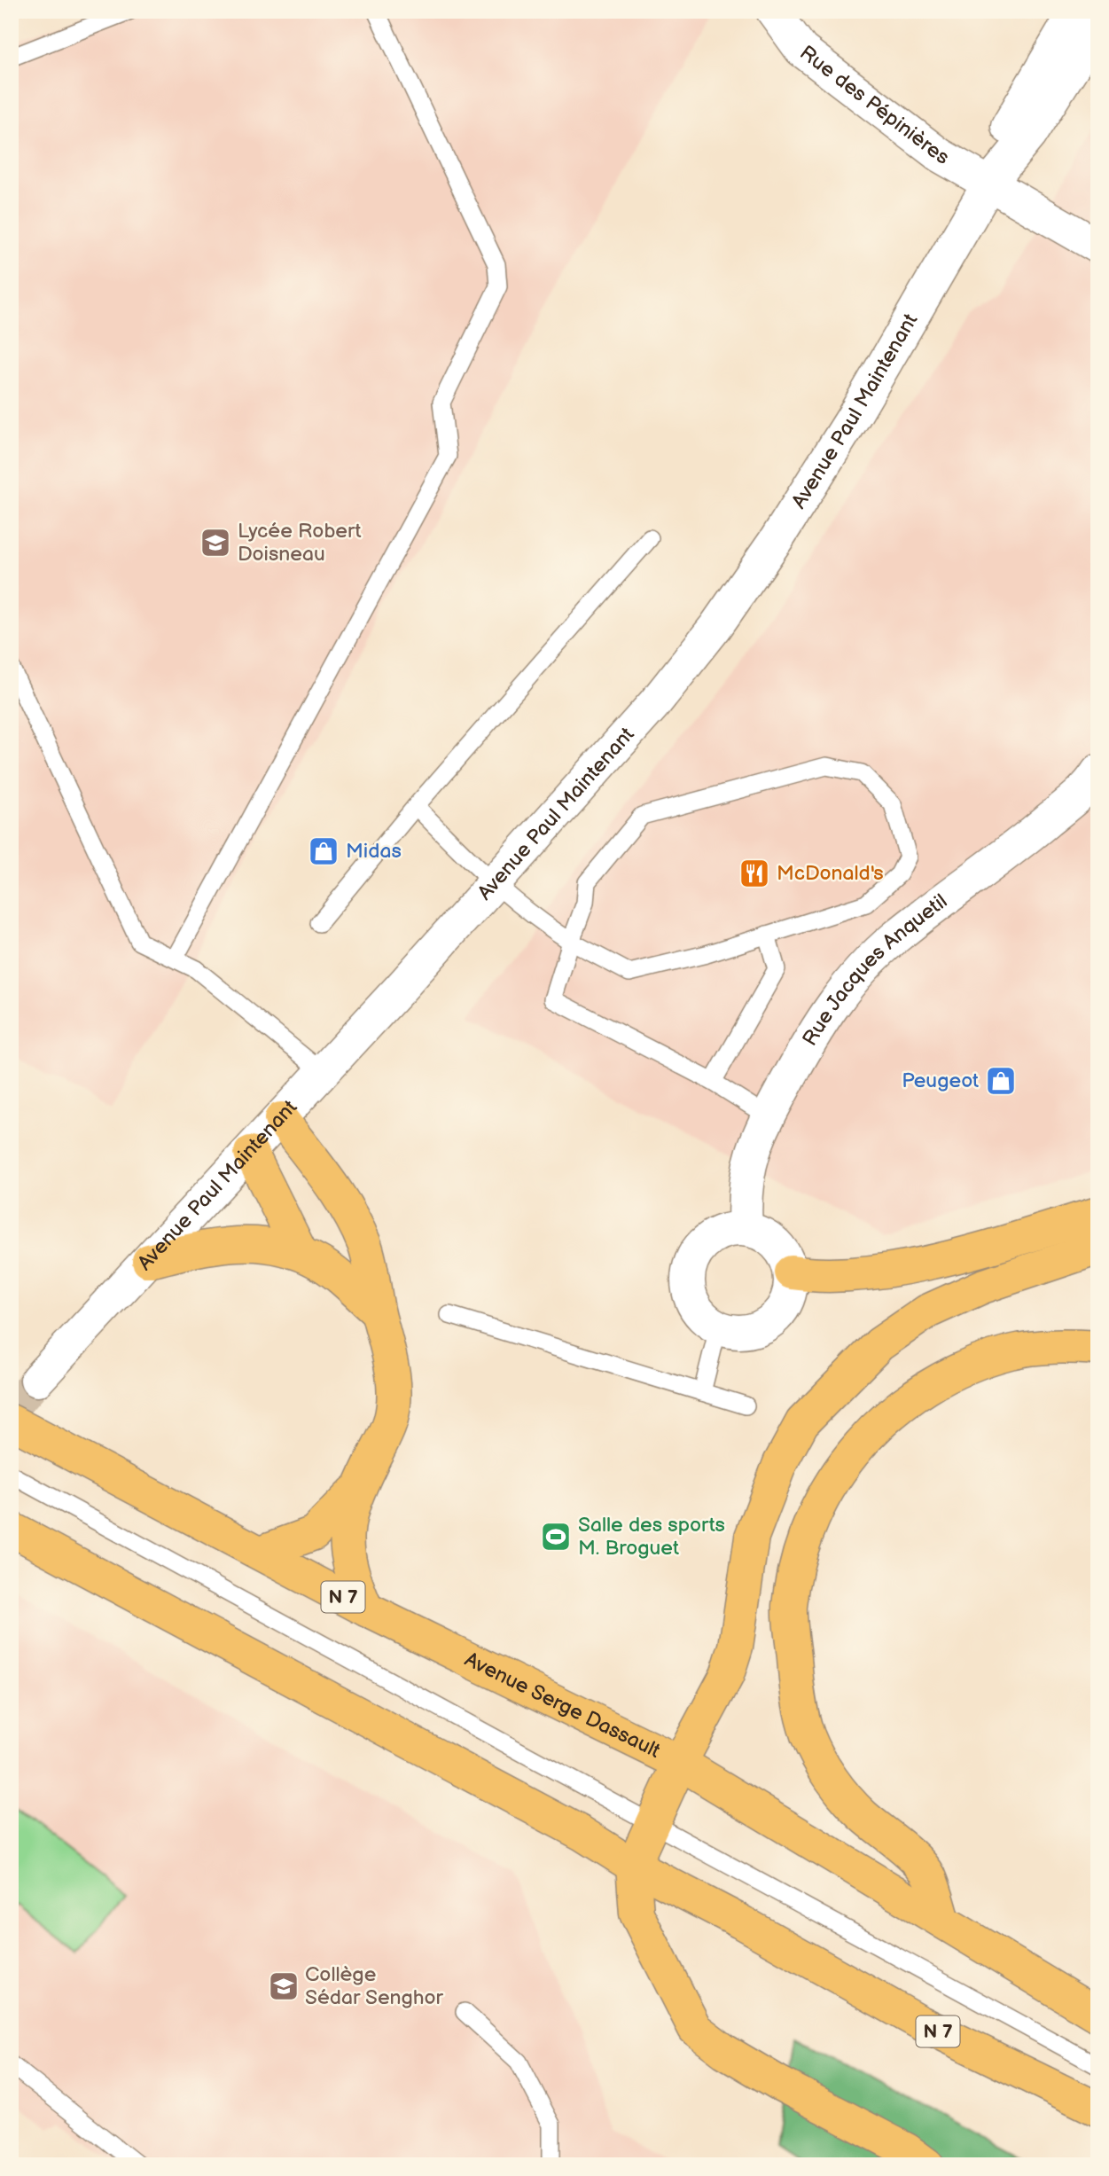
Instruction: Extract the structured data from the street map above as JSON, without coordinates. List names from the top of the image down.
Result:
{
  "streets": {
    "main road": ["N 7", "Avenue Serge Dassault"],
    "street": ["Rue des Pépinières", "Avenue Paul Maintenant", "Rue Jacques Anquetil"]
  },
  "crossings": [
    ["Rue des Pépinières", "Avenue Paul Maintenant"]
  ],
  "places": {
    "school or university": ["Lycée Robert Doisneau", "Collège Sédar Senghor"],
    "shop": ["Midas", "Peugeot"],
    "restaurant": ["McDonald's"],
    "sports": ["Salle des sports M. Broguet"]
  }
}
